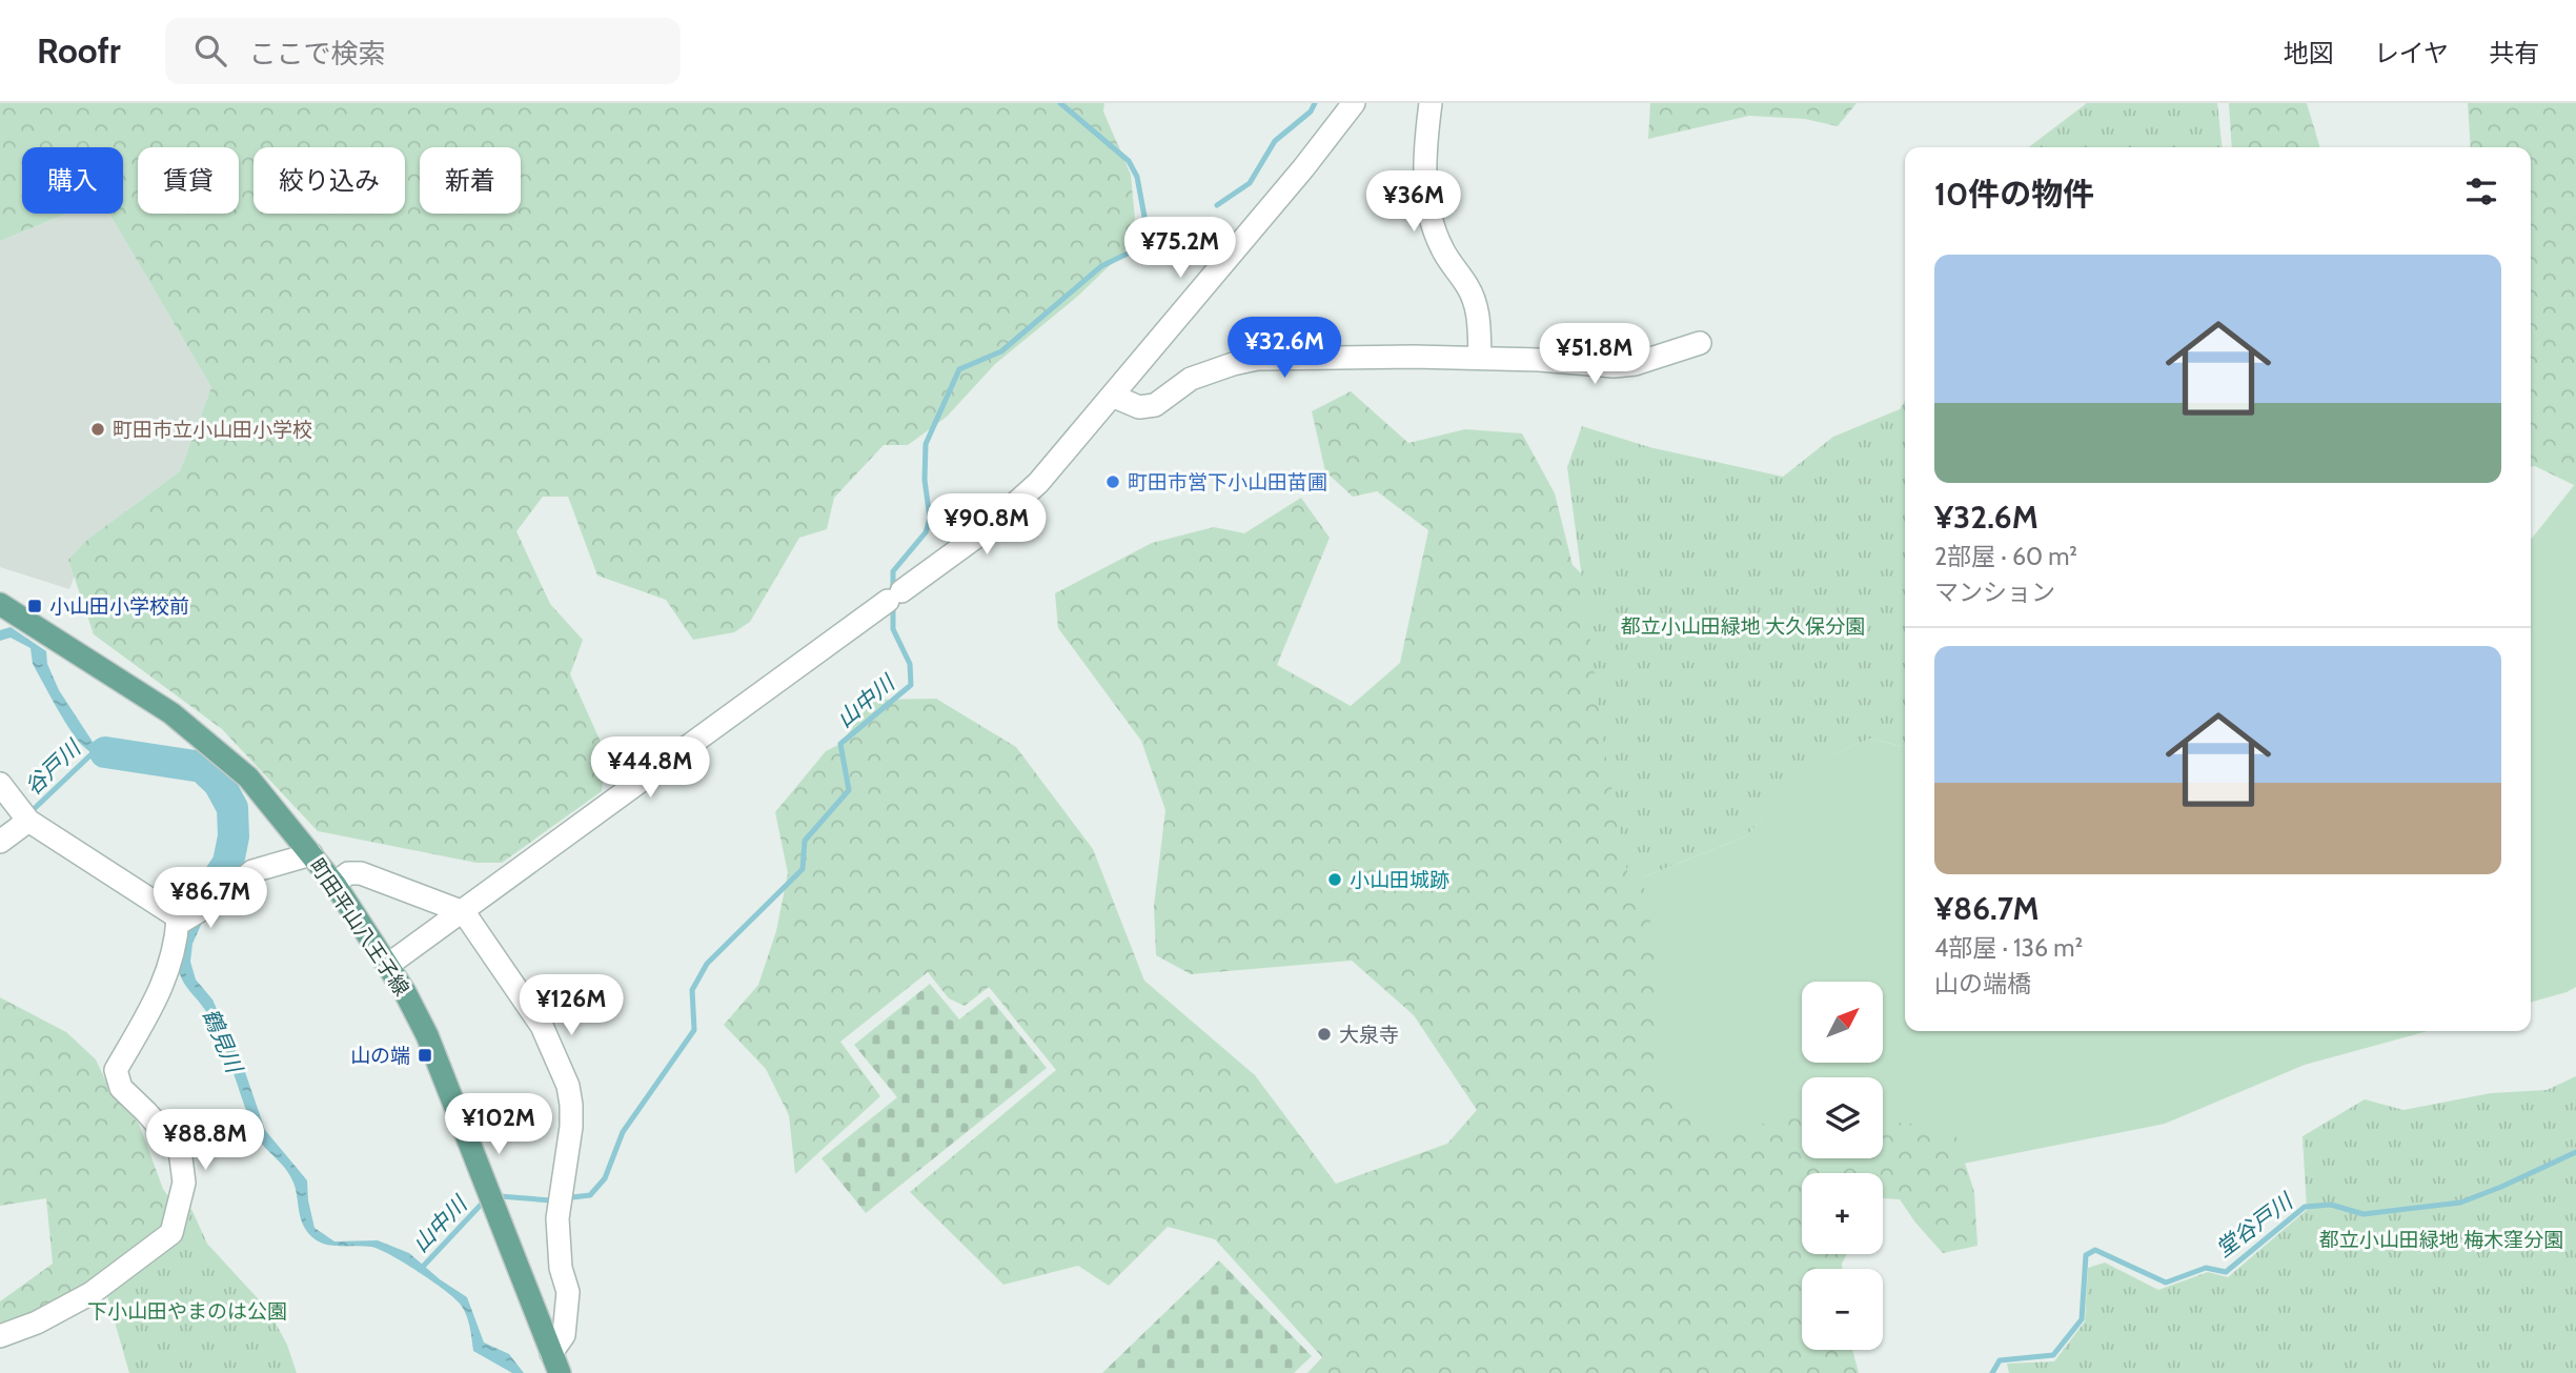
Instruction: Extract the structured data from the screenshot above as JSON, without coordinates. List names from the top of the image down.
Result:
{
  "streets": {
    "main road": ["町田平山八王子線"]
  },
  "water": [
    "山中川",
    "谷戸川",
    "鶴見川",
    "堂谷戸川"
  ],
  "parks": ["都立小山田緑地 大久保分園", "都立小山田緑地 梅木窪分園", "下小山田やまのは公園"],
  "places": {
    "other": [
      "町田市立小山田小学校",
      "町田市営下小山田苗圃",
      "小山田城跡",
      "大泉寺"
    ],
    "transit": ["小山田小学校前", "山の端"]
  },
  "north": "top right",
  "page": {
    "header": "Roofr",
    "search": "ここで検索",
    "nav": ["地図", "レイヤ", "共有"],
    "chip": [
      "購入",
      "賃貸",
      "絞り込み",
      "新着"
    ],
    "heading": "10件の物件",
    "price": [
      "¥36M",
      "¥75.2M",
      "¥32.6M",
      "¥51.8M",
      "¥90.8M",
      "¥44.8M",
      "¥86.7M",
      "¥126M",
      "¥102M",
      "¥88.8M"
    ],
    "list": [
      {
        "name": "¥32.6M",
        "note": "2部屋 · 60 m² · マンション"
      },
      {
        "name": "¥86.7M",
        "note": "4部屋 · 136 m² · 山の端橋"
      }
    ],
    "map_buttons": ["+", "−"]
  }
}
